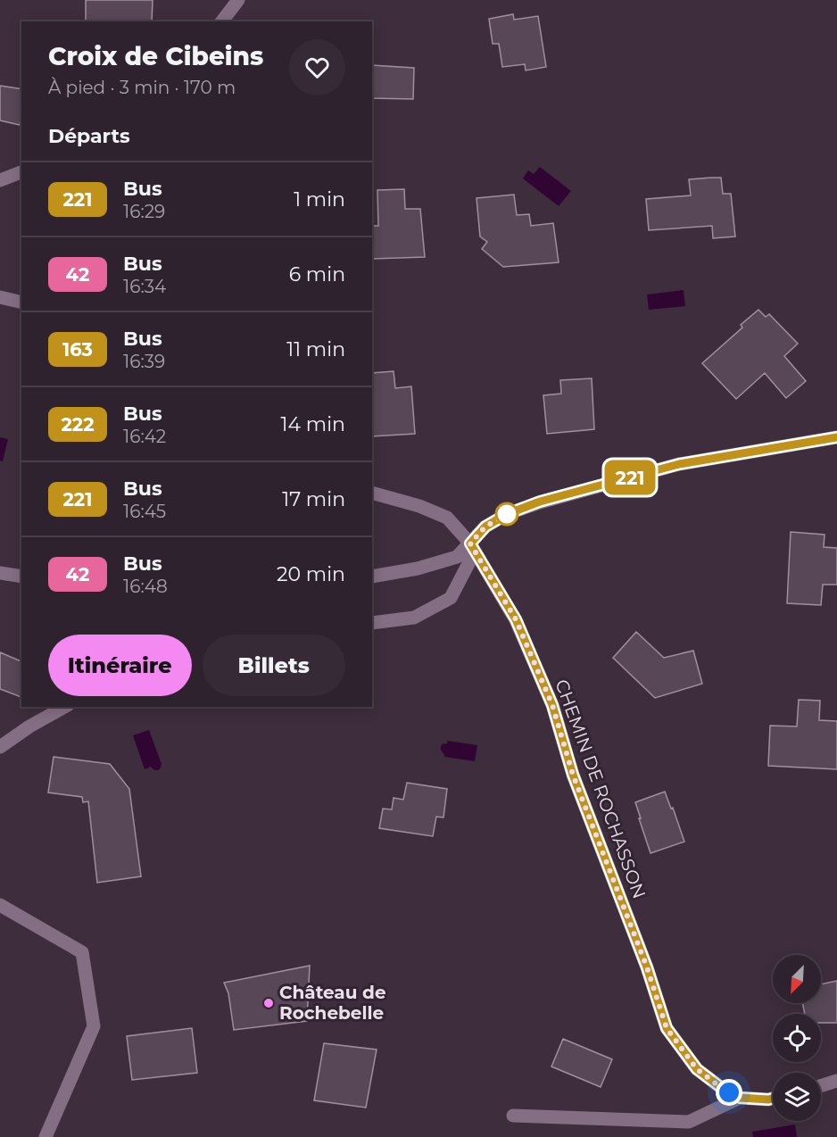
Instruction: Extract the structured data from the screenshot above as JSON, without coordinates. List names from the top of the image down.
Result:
{
  "streets": {
    "street": ["CHEMIN DE ROCHASSON"]
  },
  "places": ["Château de Rochebelle"],
  "lines": ["bus line 221"],
  "north": "bottom left",
  "page": {
    "on_map": "221",
    "heading": [
      ["Croix de Cibeins", "À pied · 3 min · 170 m"],
      "Départs"
    ],
    "list": [
      {
        "mark": "221",
        "name": "Bus",
        "note": "16:29",
        "value": "1 min"
      },
      {
        "mark": "42",
        "name": "Bus",
        "note": "16:34",
        "value": "6 min"
      },
      {
        "mark": "163",
        "name": "Bus",
        "note": "16:39",
        "value": "11 min"
      },
      {
        "mark": "222",
        "name": "Bus",
        "note": "16:42",
        "value": "14 min"
      },
      {
        "mark": "221",
        "name": "Bus",
        "note": "16:45",
        "value": "17 min"
      },
      {
        "mark": "42",
        "name": "Bus",
        "note": "16:48",
        "value": "20 min"
      }
    ],
    "buttons": ["Itinéraire", "Billets"]
  }
}
